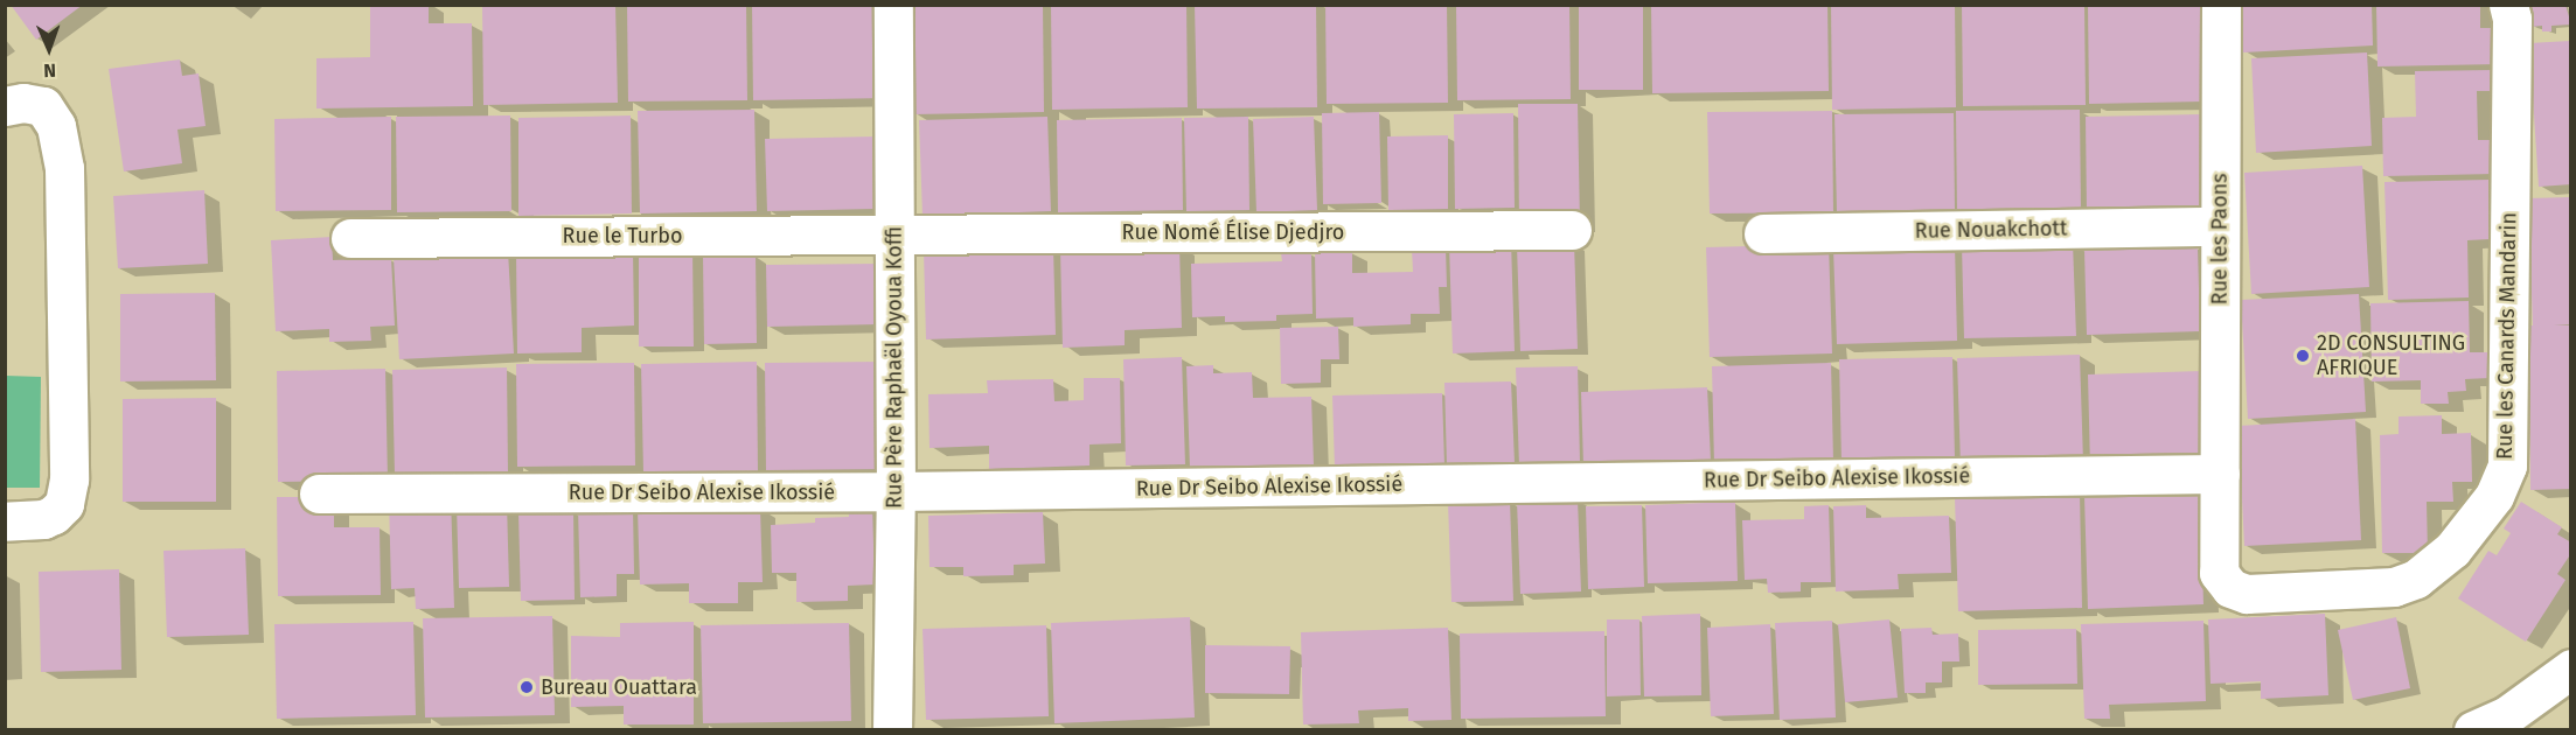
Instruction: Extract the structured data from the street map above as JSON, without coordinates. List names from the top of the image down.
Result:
{
  "streets": {
    "street": [
      "Rue Nouakchott",
      "Rue Nomé Élise Djedjro",
      "Rue le Turbo",
      "Rue les Paons",
      "Rue les Canards Mandarin",
      "Rue Père Raphaël Oyoua Koffi",
      "Rue Dr Seibo Alexise Ikossié"
    ]
  },
  "crossings": [
    ["Rue Nouakchott", "Rue les Paons"],
    ["Rue Nomé Élise Djedjro", "Rue le Turbo"],
    ["Rue Nomé Élise Djedjro", "Rue Père Raphaël Oyoua Koffi"],
    ["Rue le Turbo", "Rue Père Raphaël Oyoua Koffi"],
    ["Rue les Paons", "Rue les Canards Mandarin"],
    ["Rue les Paons", "Rue Dr Seibo Alexise Ikossié"],
    ["Rue les Canards Mandarin", "Rue Dr Seibo Alexise Ikossié"],
    ["Rue Père Raphaël Oyoua Koffi", "Rue Dr Seibo Alexise Ikossié"]
  ],
  "places": ["2D CONSULTING AFRIQUE", "Bureau Ouattara"],
  "north": "bottom"
}
